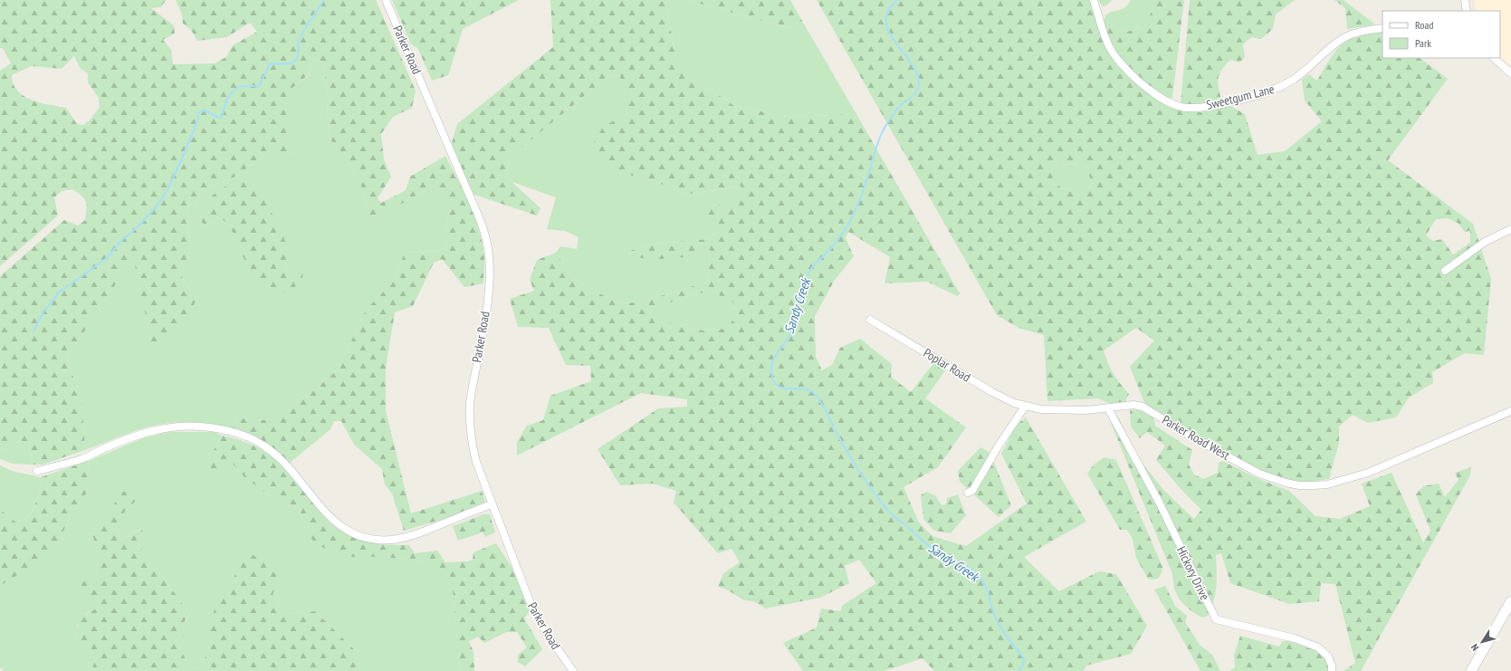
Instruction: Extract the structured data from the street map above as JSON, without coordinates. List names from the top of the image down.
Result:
{
  "streets": {
    "street": [
      "Parker Road",
      "Sweetgum Lane",
      "Poplar Road",
      "Parker Road West",
      "Hickory Drive"
    ]
  },
  "crossings": [
    ["Poplar Road", "Parker Road West"],
    ["Parker Road West", "Hickory Drive"]
  ],
  "water": ["Sandy Creek"],
  "legend": ["Road", "Park"],
  "north": "bottom left"
}
